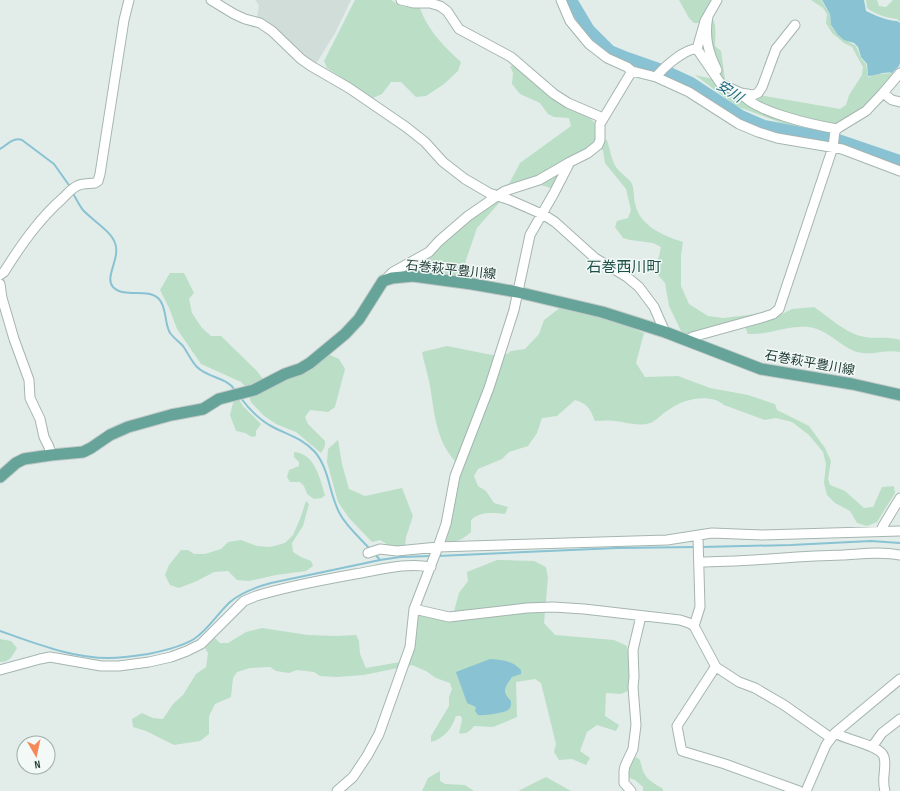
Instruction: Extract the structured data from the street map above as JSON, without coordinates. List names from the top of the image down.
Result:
{
  "streets": {
    "main road": ["石巻萩平豊川線"]
  },
  "districts": ["石巻西川町"],
  "water": ["安川"],
  "north": "bottom"
}
